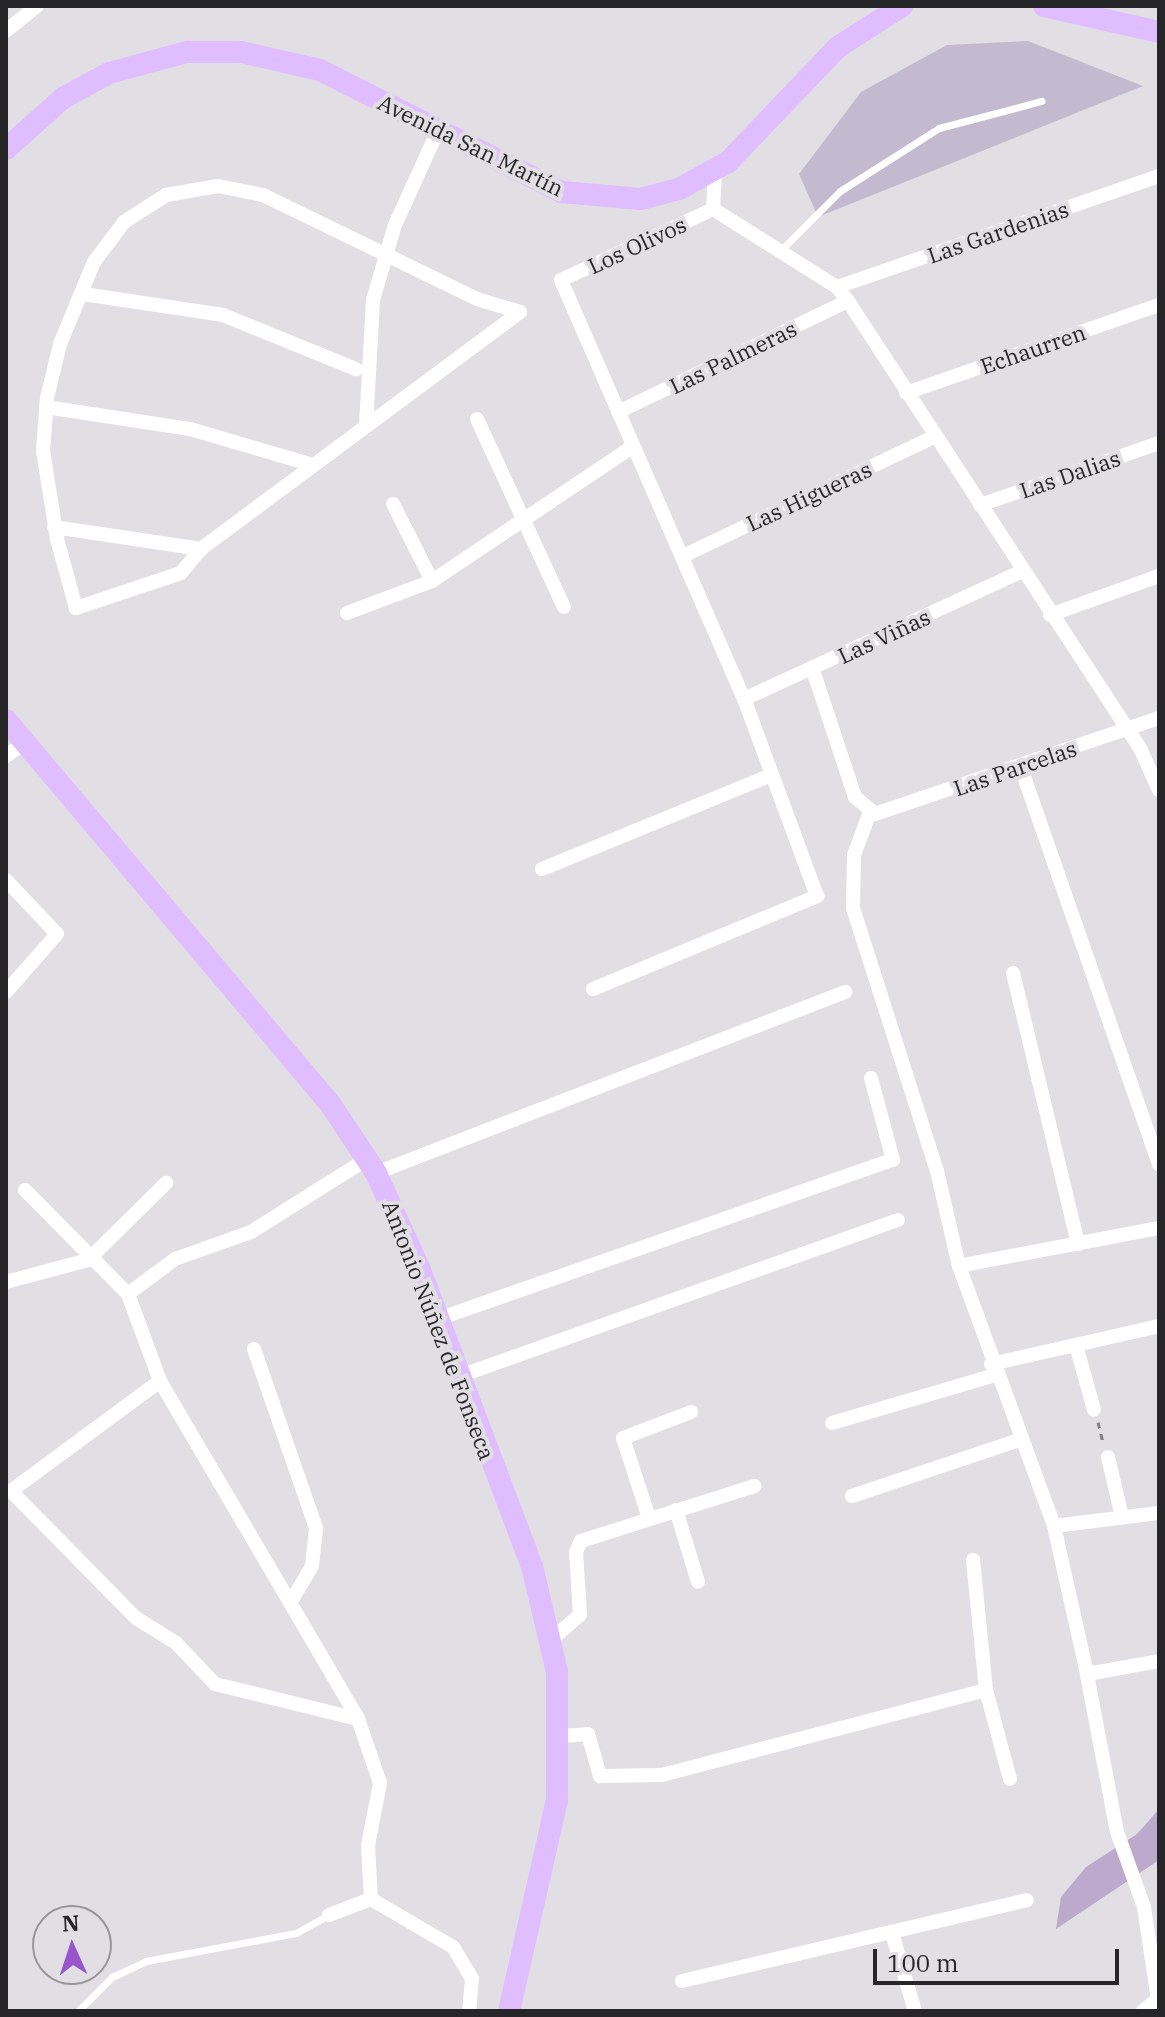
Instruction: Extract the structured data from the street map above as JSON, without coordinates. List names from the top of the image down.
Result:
{
  "streets": {
    "main road": ["Avenida San Martín", "Antonio Núñez de Fonseca"],
    "street": [
      "Las Gardenias",
      "Los Olivos",
      "Echaurren",
      "Las Palmeras",
      "Las Dalias",
      "Las Higueras",
      "Las Viñas",
      "Las Parcelas"
    ]
  },
  "crossings": [
    ["Los Olivos", "Las Palmeras"]
  ],
  "scale_bar": "100 m",
  "north": "top"
}
